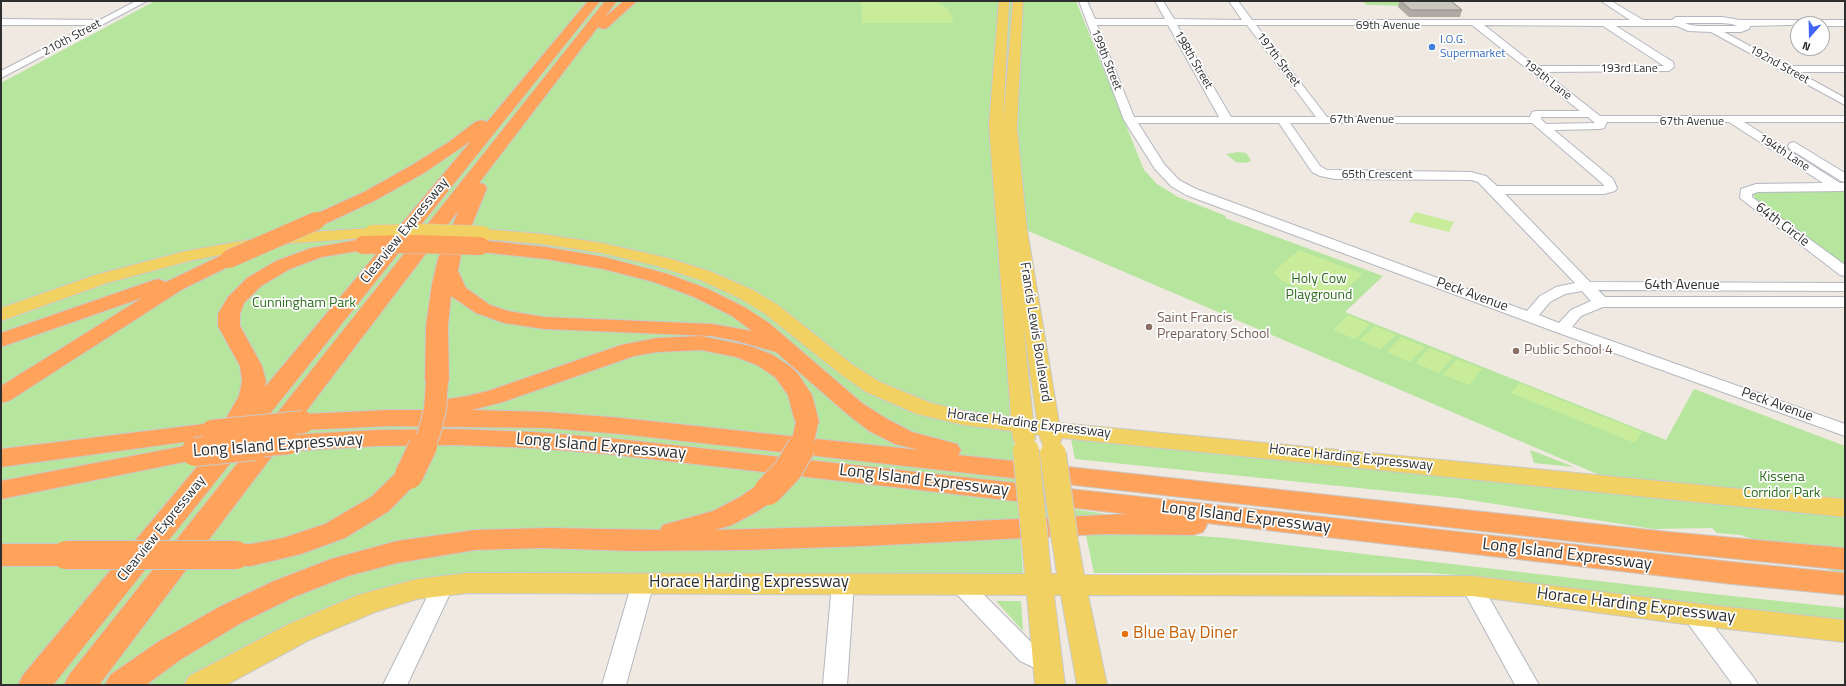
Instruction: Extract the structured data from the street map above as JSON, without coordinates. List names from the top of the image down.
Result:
{
  "streets": {
    "highway": ["Clearview Expressway", "Long Island Expressway"],
    "main road": ["Francis Lewis Boulevard", "Horace Harding Expressway"],
    "street": [
      "69th Avenue",
      "210th Street",
      "199th Street",
      "198th Street",
      "197th Street",
      "192nd Street",
      "193rd Lane",
      "195th Lane",
      "67th Avenue",
      "194th Lane",
      "65th Crescent",
      "64th Circle",
      "64th Avenue",
      "Peck Avenue"
    ]
  },
  "crossings": [
    ["69th Avenue", "199th Street"],
    ["69th Avenue", "198th Street"],
    ["69th Avenue", "197th Street"],
    ["69th Avenue", "192nd Street"],
    ["69th Avenue", "193rd Lane"],
    ["69th Avenue", "195th Lane"],
    ["199th Street", "67th Avenue"],
    ["199th Street", "Peck Avenue"],
    ["198th Street", "67th Avenue"],
    ["197th Street", "67th Avenue"],
    ["193rd Lane", "195th Lane"],
    ["195th Lane", "67th Avenue"],
    ["67th Avenue", "194th Lane"],
    ["67th Avenue", "65th Crescent"],
    ["67th Avenue", "Peck Avenue"],
    ["194th Lane", "64th Circle"],
    ["65th Crescent", "64th Avenue"],
    ["64th Avenue", "Peck Avenue"],
    ["Francis Lewis Boulevard", "Horace Harding Expressway"]
  ],
  "parks": ["Holy Cow Playground", "Cunningham Park", "Kissena Corridor Park"],
  "places": [
    "I.O.G. Supermarket",
    "Saint Francis Preparatory School",
    "Public School 4",
    "Blue Bay Diner"
  ],
  "north": "bottom"
}
